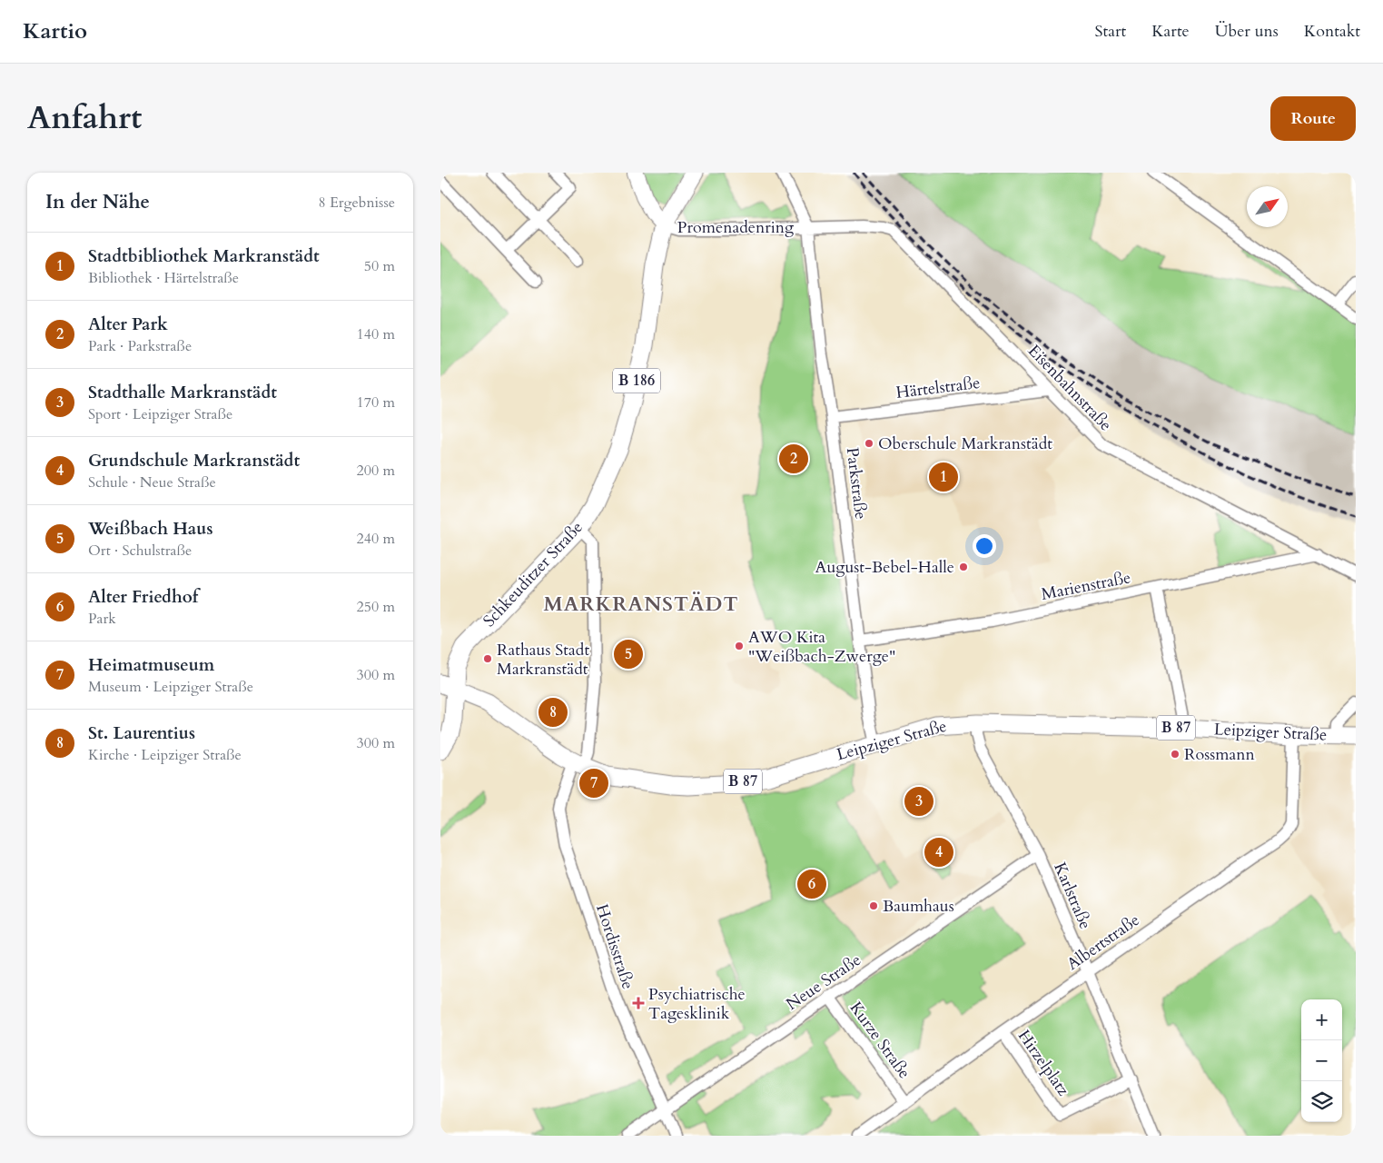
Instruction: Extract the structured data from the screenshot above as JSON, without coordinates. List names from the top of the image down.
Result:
{
  "streets": {
    "main road": [
      "Promenadenring",
      "B 186",
      "Schkeuditzer Straße",
      "B 87",
      "Leipziger Straße"
    ],
    "street": [
      "Härtelstraße",
      "Eisenbahnstraße",
      "Parkstraße",
      "Marienstraße",
      "Karlstraße",
      "Albertstraße",
      "Hordisstraße",
      "Neue Straße",
      "Kurze Straße",
      "Hirzelplatz"
    ]
  },
  "crossings": [
    ["Promenadenring", "Eisenbahnstraße"],
    ["Promenadenring", "Parkstraße"],
    ["Promenadenring", "Schkeuditzer Straße"],
    ["B 186", "Schkeuditzer Straße"],
    ["B 186", "Leipziger Straße"],
    ["Härtelstraße", "Eisenbahnstraße"],
    ["Härtelstraße", "Parkstraße"],
    ["Eisenbahnstraße", "Parkstraße"],
    ["Eisenbahnstraße", "Marienstraße"],
    ["Parkstraße", "Marienstraße"],
    ["Parkstraße", "Leipziger Straße"],
    ["Schkeuditzer Straße", "Leipziger Straße"],
    ["Schkeuditzer Straße", "Hordisstraße"],
    ["Leipziger Straße", "Karlstraße"],
    ["Leipziger Straße", "Albertstraße"],
    ["Leipziger Straße", "Hordisstraße"],
    ["Karlstraße", "Albertstraße"],
    ["Karlstraße", "Neue Straße"],
    ["Karlstraße", "Hirzelplatz"],
    ["Albertstraße", "Kurze Straße"],
    ["Albertstraße", "Hirzelplatz"],
    ["Hordisstraße", "Neue Straße"],
    ["Neue Straße", "Kurze Straße"]
  ],
  "districts": ["MARKRANSTÄDT"],
  "places": {
    "other": [
      "Oberschule Markranstädt",
      "August-Bebel-Halle",
      "AWO Kita \"Weißbach-Zwerge\"",
      "Rathaus Stadt Markranstädt",
      "Rossmann",
      "Baumhaus"
    ],
    "health": ["Psychiatrische Tagesklinik"]
  },
  "north": "top right",
  "page": {
    "header": "Kartio",
    "nav": [
      "Start",
      "Karte",
      "Über uns",
      "Kontakt"
    ],
    "title": "Anfahrt",
    "buttons": "Route",
    "heading": ["In der Nähe", "8 Ergebnisse"],
    "list": [
      {
        "mark": "1",
        "name": "Stadtbibliothek Markranstädt",
        "note": "Bibliothek · Härtelstraße",
        "value": "50 m"
      },
      {
        "mark": "2",
        "name": "Alter Park",
        "note": "Park · Parkstraße",
        "value": "140 m"
      },
      {
        "mark": "3",
        "name": "Stadthalle Markranstädt",
        "note": "Sport · Leipziger Straße",
        "value": "170 m"
      },
      {
        "mark": "4",
        "name": "Grundschule Markranstädt",
        "note": "Schule · Neue Straße",
        "value": "200 m"
      },
      {
        "mark": "5",
        "name": "Weißbach Haus",
        "note": "Ort · Schulstraße",
        "value": "240 m"
      },
      {
        "mark": "6",
        "name": "Alter Friedhof",
        "note": "Park",
        "value": "250 m"
      },
      {
        "mark": "7",
        "name": "Heimatmuseum",
        "note": "Museum · Leipziger Straße",
        "value": "300 m"
      },
      {
        "mark": "8",
        "name": "St. Laurentius",
        "note": "Kirche · Leipziger Straße",
        "value": "300 m"
      }
    ],
    "pins": [
      "2",
      "1",
      "5",
      "8",
      "7",
      "3",
      "4",
      "6"
    ],
    "map_buttons": ["+", "−"]
  }
}
